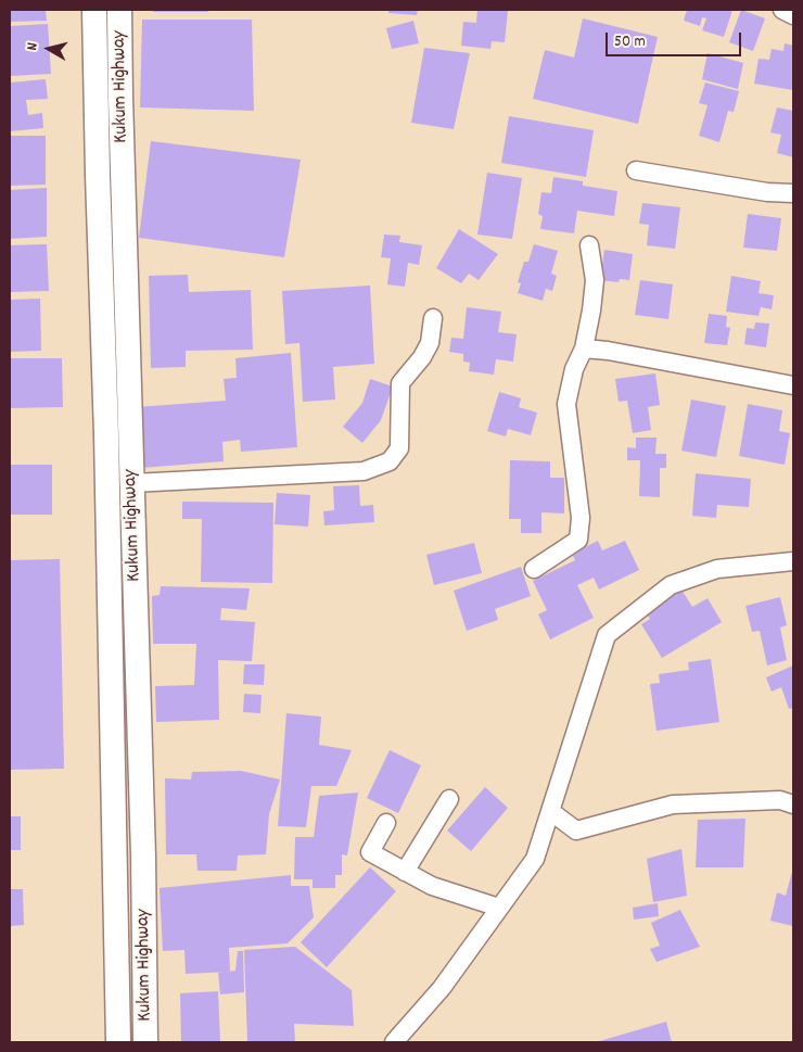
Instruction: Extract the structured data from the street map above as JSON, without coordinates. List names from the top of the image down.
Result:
{
  "streets": {
    "main road": ["Kukum Highway"]
  },
  "scale_bar": "50 m",
  "north": "left"
}
